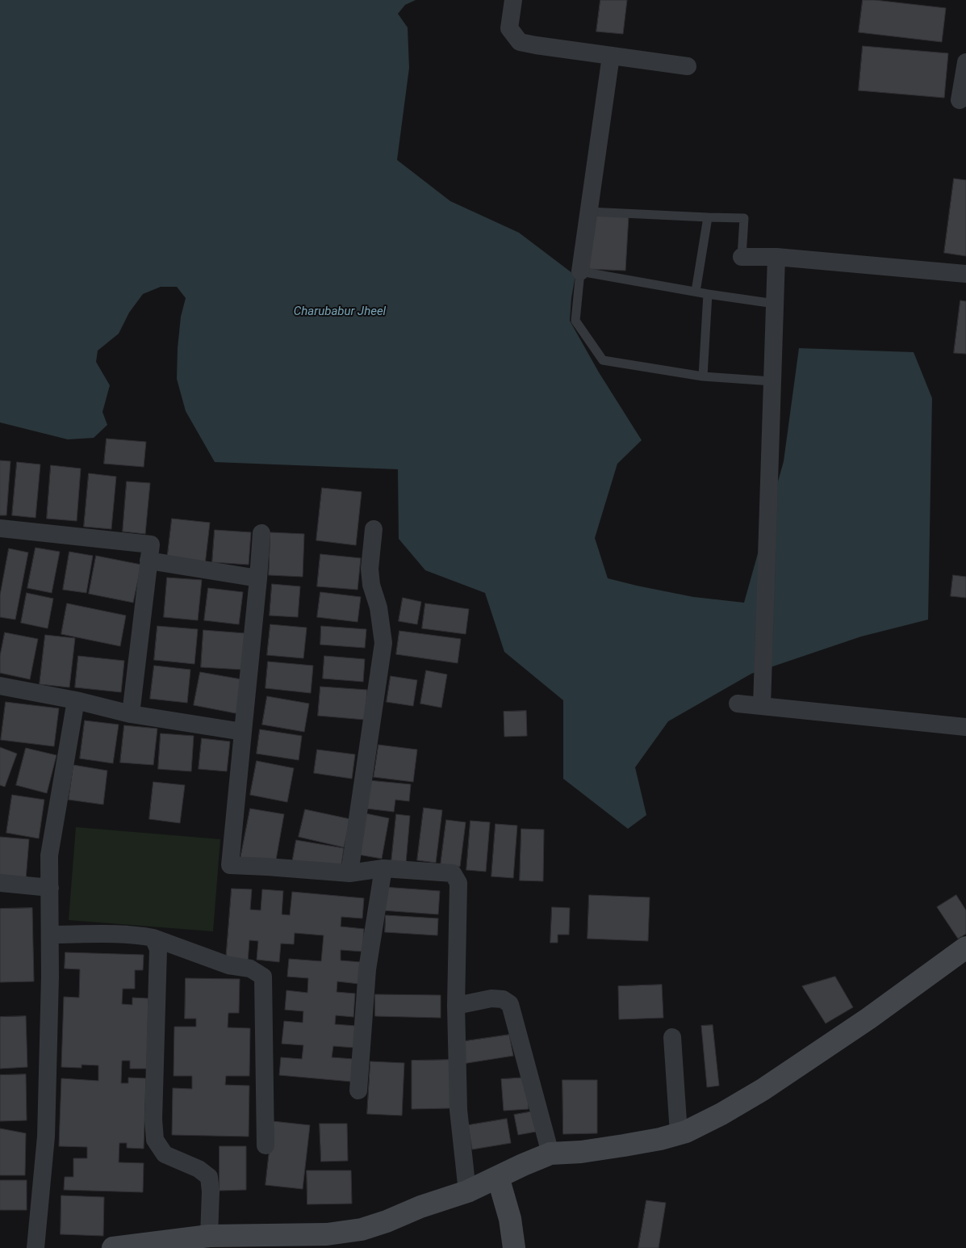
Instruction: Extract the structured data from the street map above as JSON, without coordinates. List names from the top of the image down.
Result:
{
  "water": ["Charubabur Jheel"]
}
